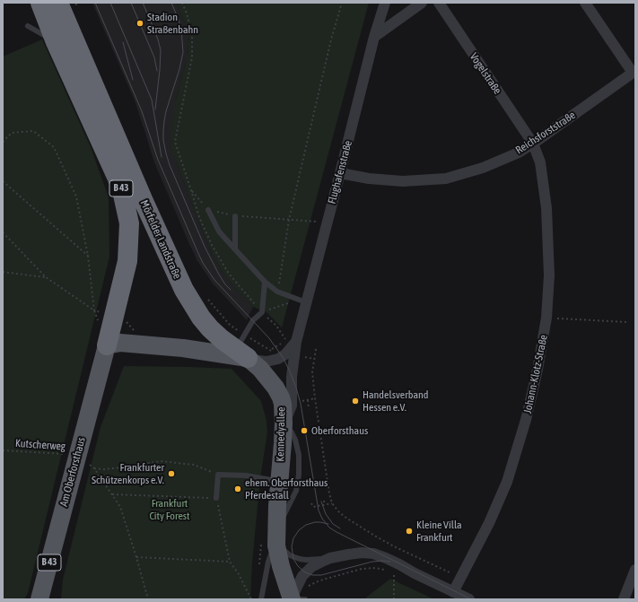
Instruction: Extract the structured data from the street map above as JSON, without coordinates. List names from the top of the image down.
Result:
{
  "streets": {
    "highway": ["B 43", "Mörfelder Landstraße"],
    "main road": ["Kennedyallee", "Am Oberforsthaus"],
    "street": [
      "Vogelstraße",
      "Reichsforststraße",
      "Flughafenstraße",
      "Johann-Klotz-Straße"
    ],
    "path": ["Kutscherweg"]
  },
  "crossings": [
    ["Vogelstraße", "Reichsforststraße"],
    ["Vogelstraße", "Johann-Klotz-Straße"],
    ["Reichsforststraße", "Flughafenstraße"],
    ["Reichsforststraße", "Johann-Klotz-Straße"],
    ["Flughafenstraße", "Mörfelder Landstraße"],
    ["Flughafenstraße", "Kennedyallee"],
    ["Mörfelder Landstraße", "Kennedyallee"],
    ["Mörfelder Landstraße", "Am Oberforsthaus"],
    ["Kutscherweg", "Am Oberforsthaus"]
  ],
  "parks": ["Frankfurt City Forest"],
  "places": [
    "Stadion Straßenbahn",
    "Handelsverband Hessen e.V.",
    "Oberforsthaus",
    "Frankfurter Schützenkorps e.V.",
    "ehem. Oberforsthaus Pferdestall",
    "Kleine Villa Frankfurt"
  ]
}
